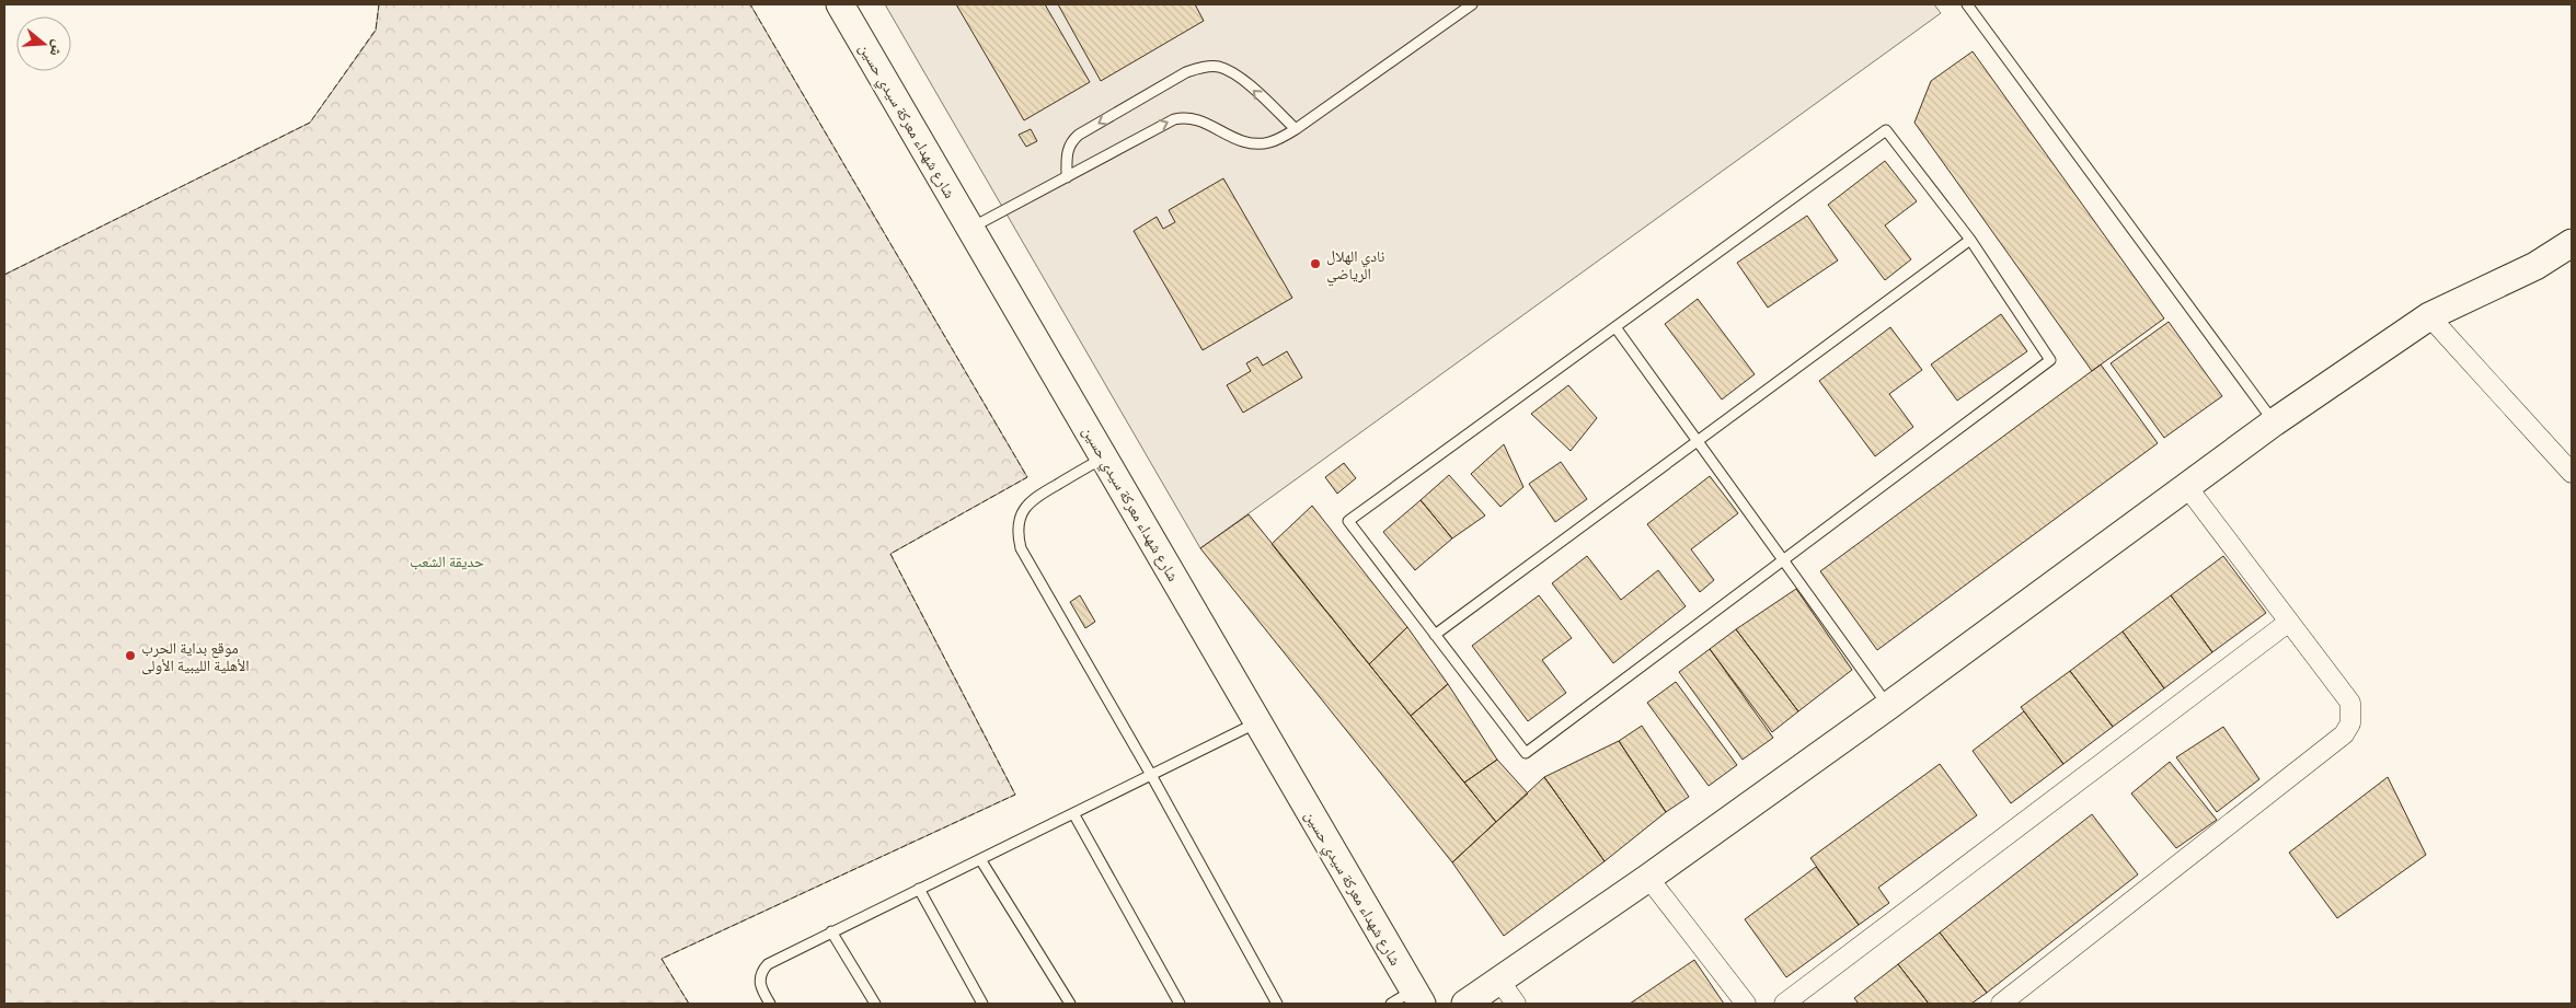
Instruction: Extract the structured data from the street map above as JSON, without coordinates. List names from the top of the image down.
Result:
{
  "streets": {
    "street": ["شارع شهداء معركة سيدي حسين"]
  },
  "parks": ["حديقة الشعب"],
  "places": ["نادي الهلال الرياضي", "موقع بداية الحرب الأهلية الليبية الأولى"],
  "north": "right"
}
